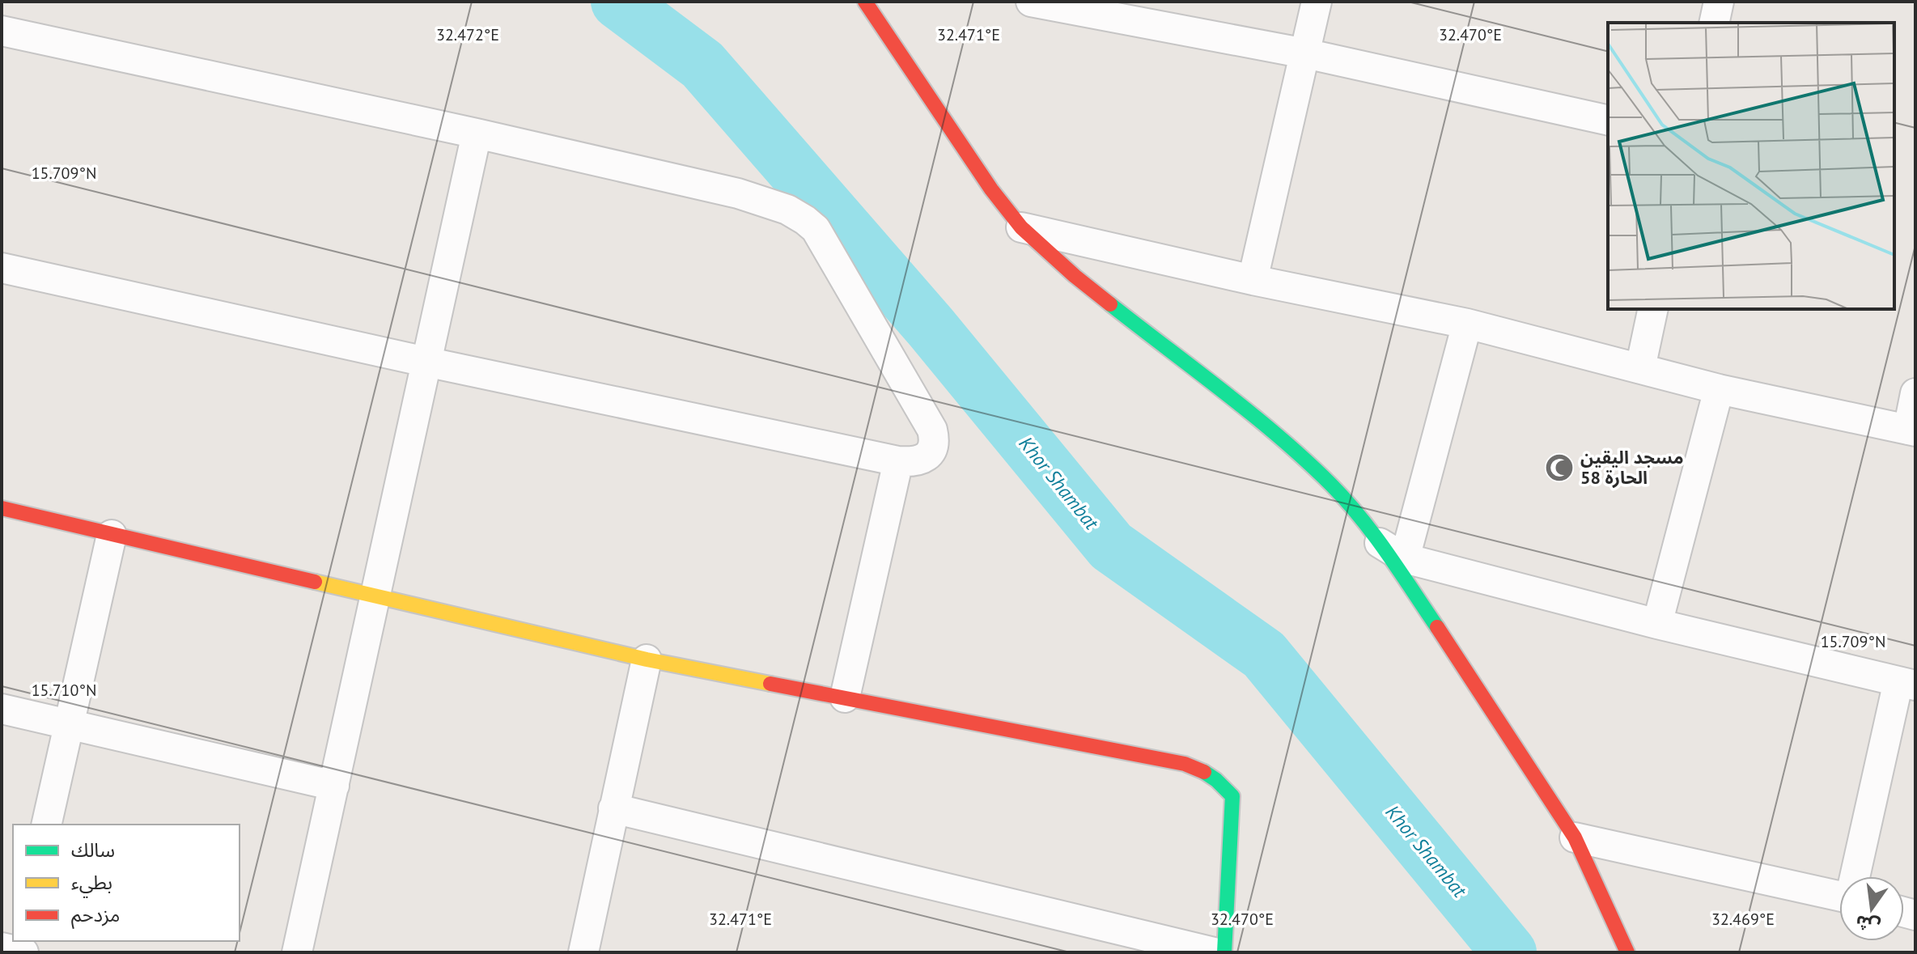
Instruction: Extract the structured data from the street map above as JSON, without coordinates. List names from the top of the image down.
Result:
{
  "water": ["Khor Shambat"],
  "places": {
    "mosque": ["مسجد اليقين الحارة 58"]
  },
  "legend": ["سالك", "بطيء", "مزدحم"],
  "north": "bottom",
  "coordinates": [
    "32.472°E",
    "32.471°E",
    "32.470°E",
    "15.709°N",
    "15.710°N",
    "32.469°E"
  ]
}
